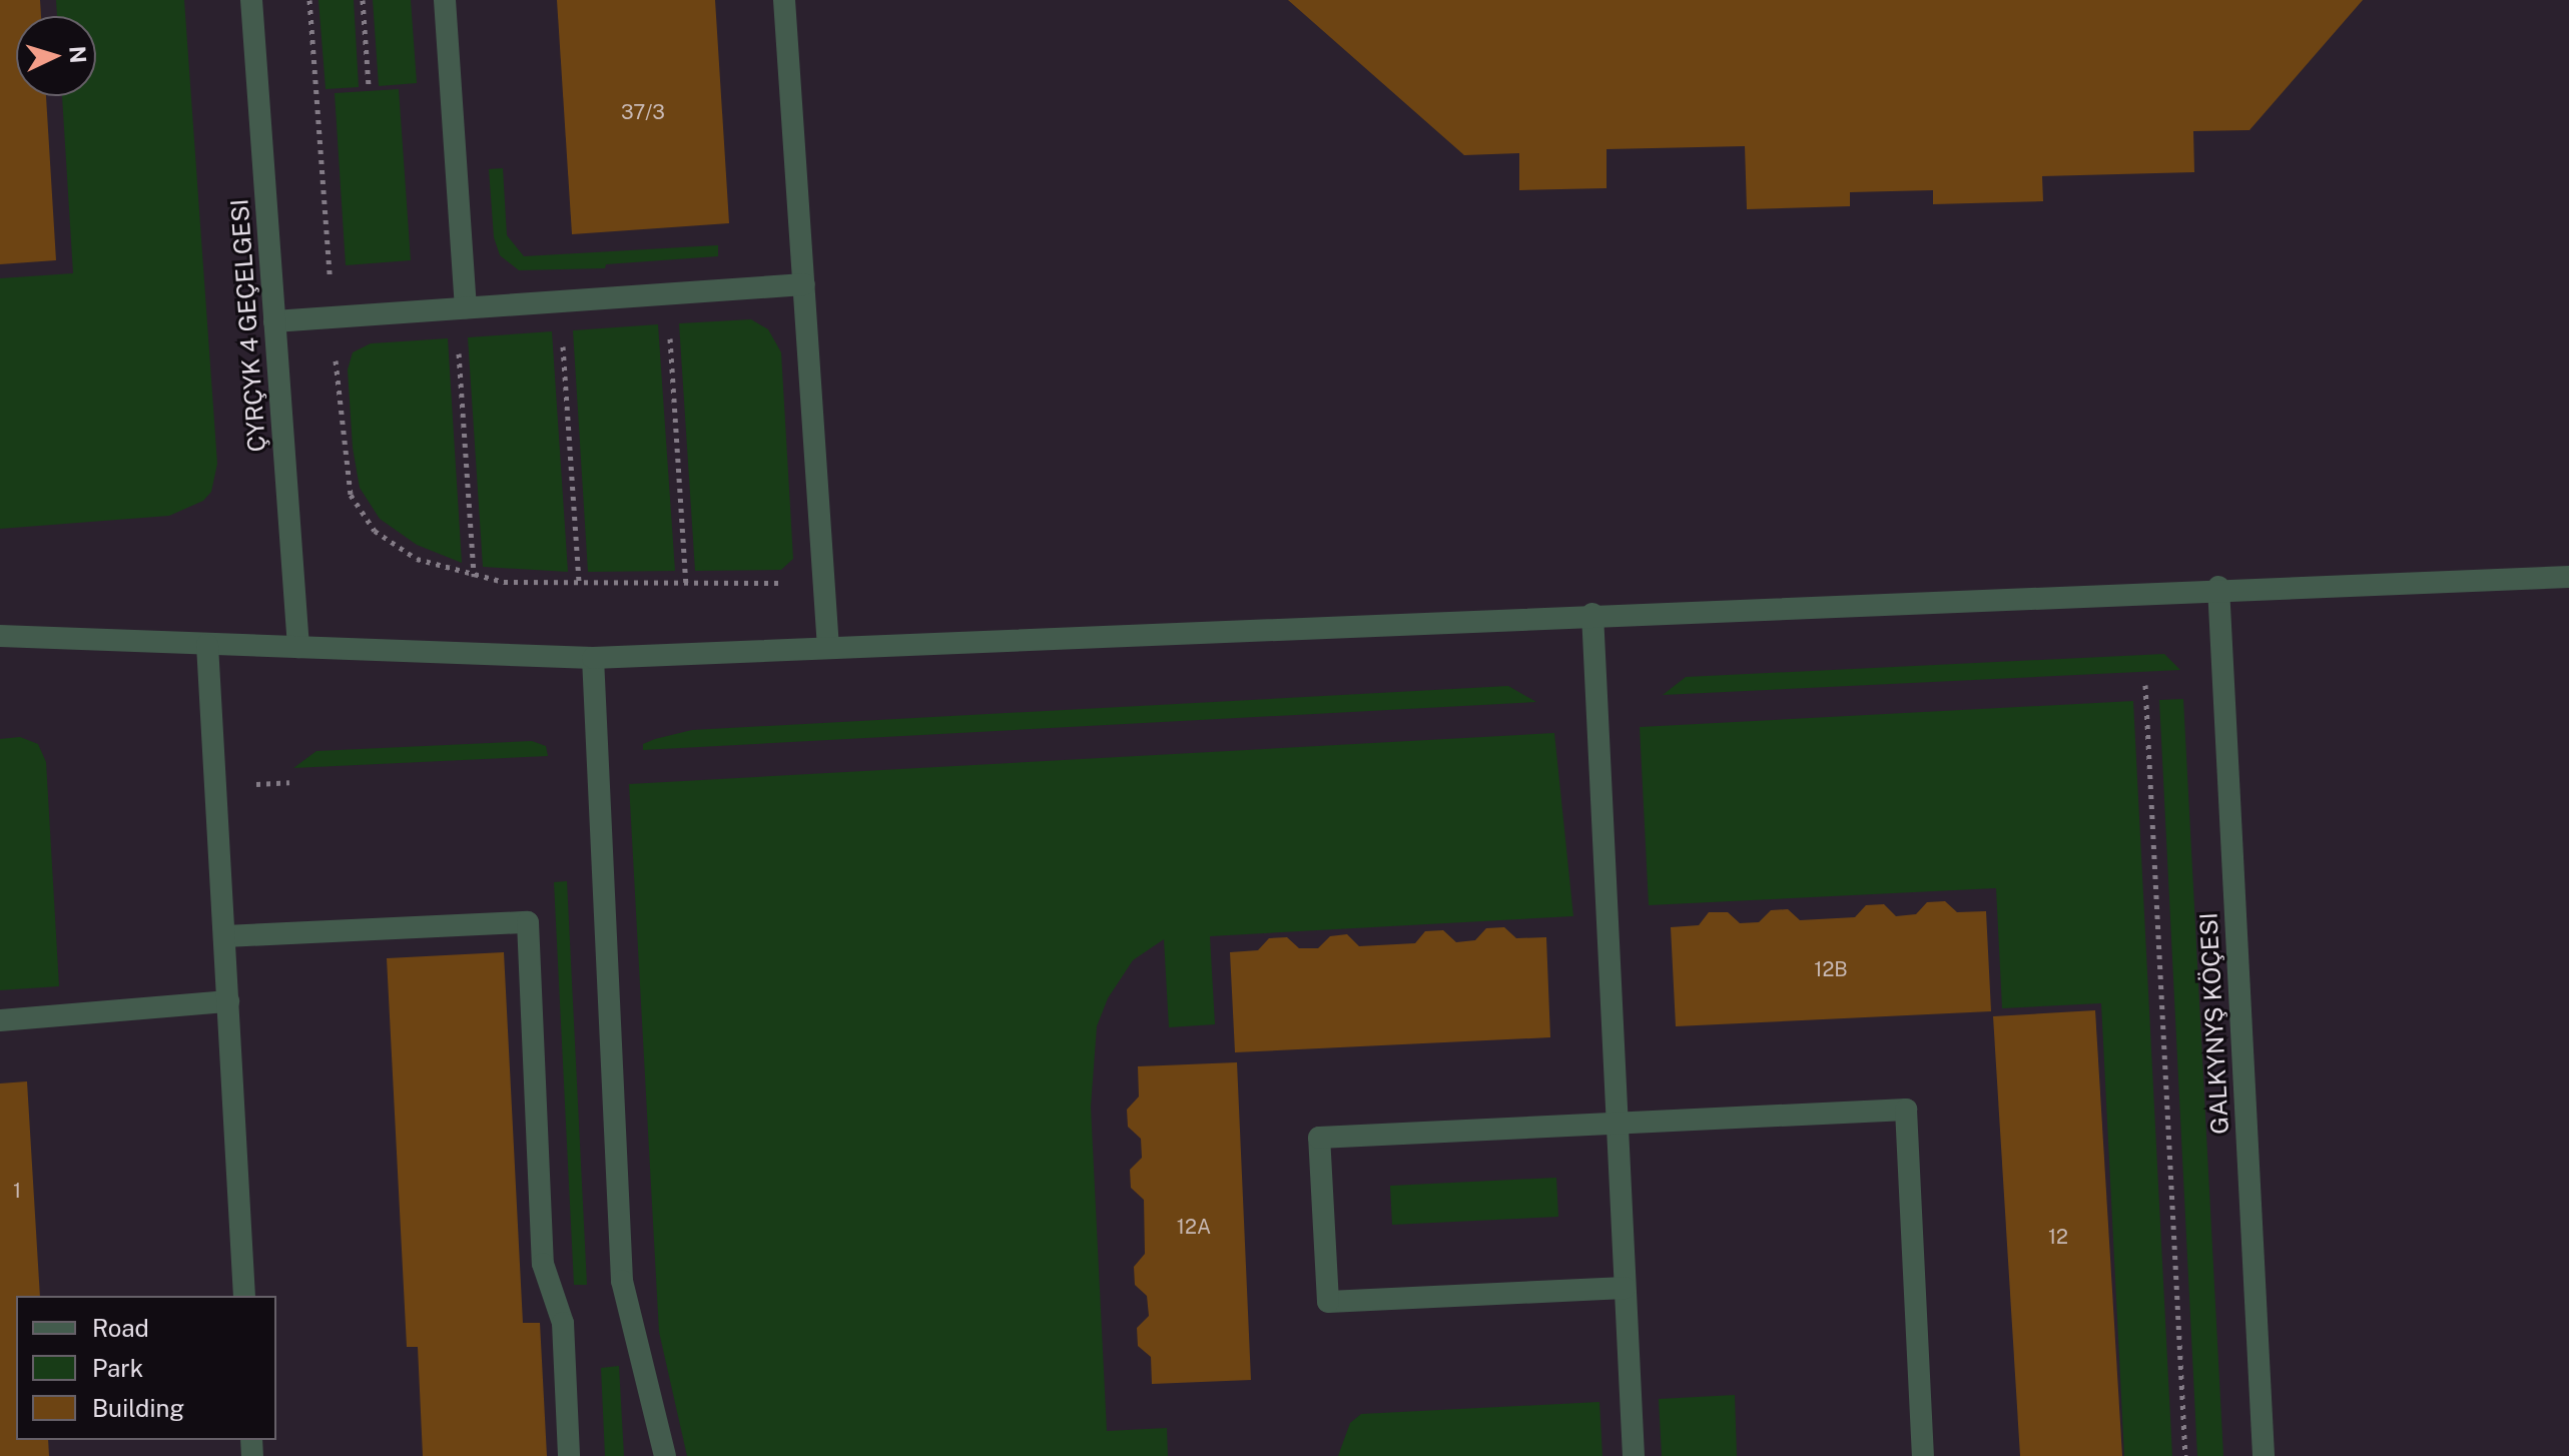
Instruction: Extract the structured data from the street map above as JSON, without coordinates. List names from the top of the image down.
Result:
{
  "streets": {
    "street": ["ÇYRÇYK 4 GEÇELGESI", "GALKYNYŞ KÖÇESI"]
  },
  "house_numbers": [
    "37/3",
    "12B",
    "1",
    "12A",
    "12"
  ],
  "legend": ["Road", "Park", "Building"],
  "north": "right"
}
